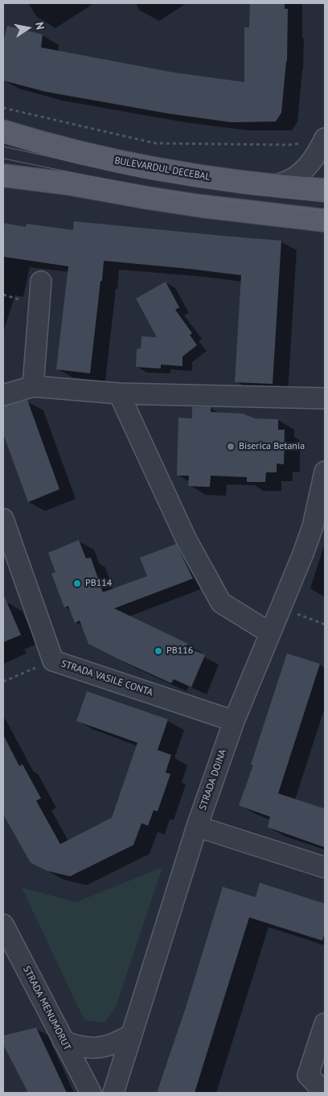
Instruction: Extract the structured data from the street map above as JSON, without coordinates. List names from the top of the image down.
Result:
{
  "streets": {
    "main road": ["BULEVARDUL DECEBAL"],
    "street": ["STRADA VASILE CONTA", "STRADA DOINA", "STRADA MENUMORUT"]
  },
  "crossings": [
    ["STRADA VASILE CONTA", "STRADA DOINA"]
  ],
  "places": ["Biserica Betania", "PB114", "PB116"],
  "north": "right"
}
